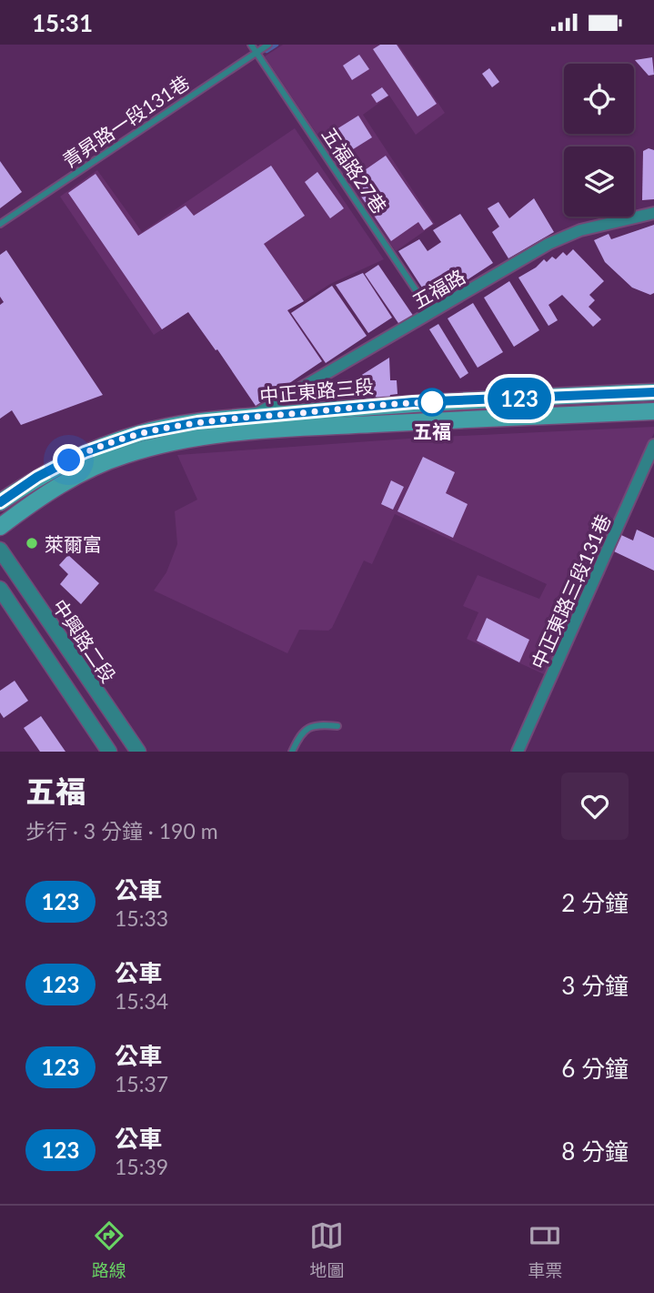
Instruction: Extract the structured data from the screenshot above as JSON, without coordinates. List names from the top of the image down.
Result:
{
  "streets": {
    "main road": ["中正東路三段"],
    "street": ["五福路", "中正東路三段131巷", "中興路二段"],
    "lane": ["青昇路一段131巷", "五福路27巷"]
  },
  "crossings": [
    ["青昇路一段131巷", "五福路27巷"],
    ["五福路27巷", "五福路"],
    ["五福路", "中正東路三段"]
  ],
  "places": ["五福", "萊爾富"],
  "lines": ["bus line 123"],
  "page": {
    "status": "15:31",
    "on_map": "123",
    "heading": ["五福", "步行 · 3 分鐘 · 190 m"],
    "list": [
      {
        "mark": "123",
        "name": "公車",
        "note": "15:33",
        "value": "2 分鐘"
      },
      {
        "mark": "123",
        "name": "公車",
        "note": "15:34",
        "value": "3 分鐘"
      },
      {
        "mark": "123",
        "name": "公車",
        "note": "15:37",
        "value": "6 分鐘"
      },
      {
        "mark": "123",
        "name": "公車",
        "note": "15:39",
        "value": "8 分鐘"
      }
    ],
    "tabs": ["路線", "地圖", "車票"]
  }
}
